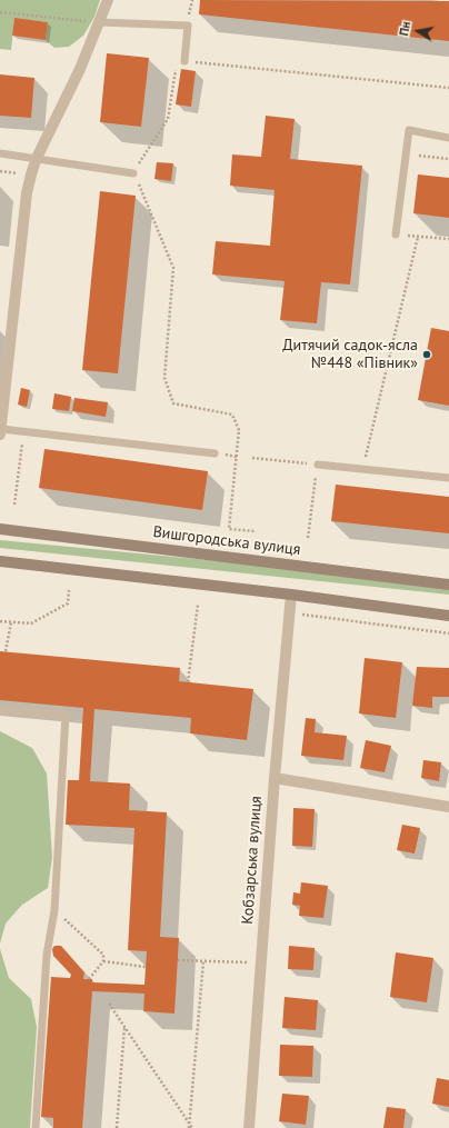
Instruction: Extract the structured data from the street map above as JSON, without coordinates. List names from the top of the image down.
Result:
{
  "streets": {
    "main road": ["Вишгородська вулиця"],
    "street": ["Кобзарська вулиця"]
  },
  "places": ["Дитячий садок-ясла №448 «Півник»"],
  "north": "left"
}
